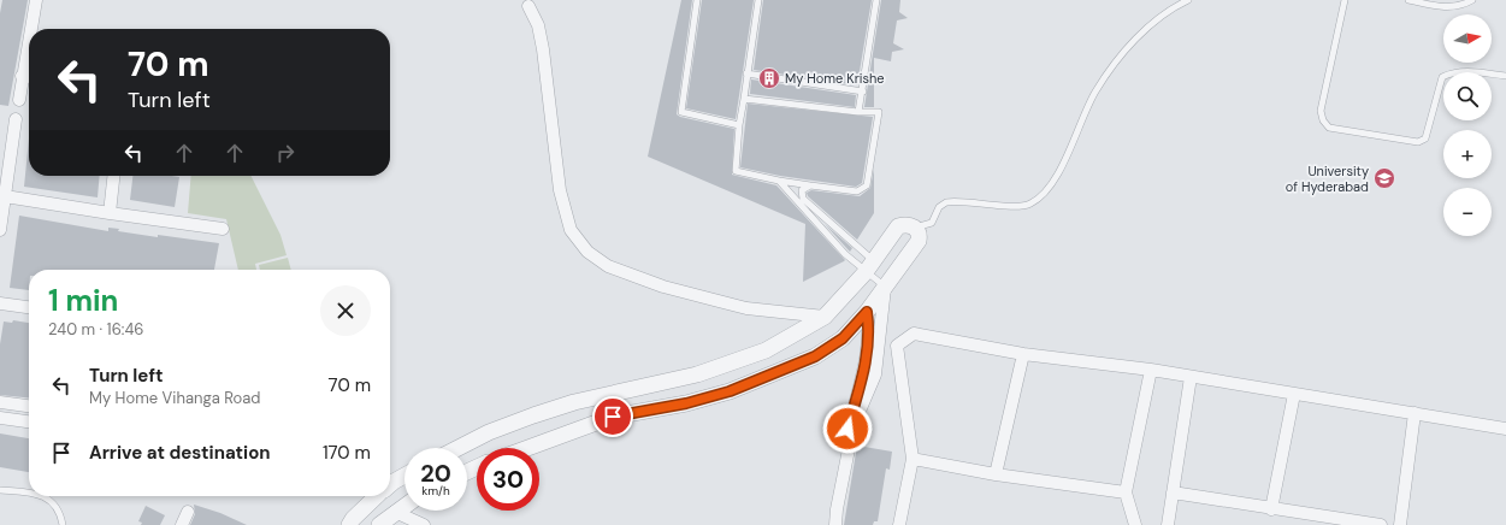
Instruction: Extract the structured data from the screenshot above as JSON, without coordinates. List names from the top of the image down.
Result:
{
  "places": {
    "building": ["My Home Krishe"],
    "school or university": ["University of Hyderabad"]
  },
  "north": "right",
  "page": {
    "map_buttons": ["+", "−"],
    "turn": ["70 m", "Turn left"],
    "heading": ["1 min", "240 m · 16:46"],
    "list": [
      {
        "name": "Turn left",
        "note": "My Home Vihanga Road",
        "value": "70 m"
      },
      {
        "name": "Arrive at destination",
        "value": "170 m"
      }
    ],
    "speed": "20 km/h",
    "limit": "30"
  }
}
